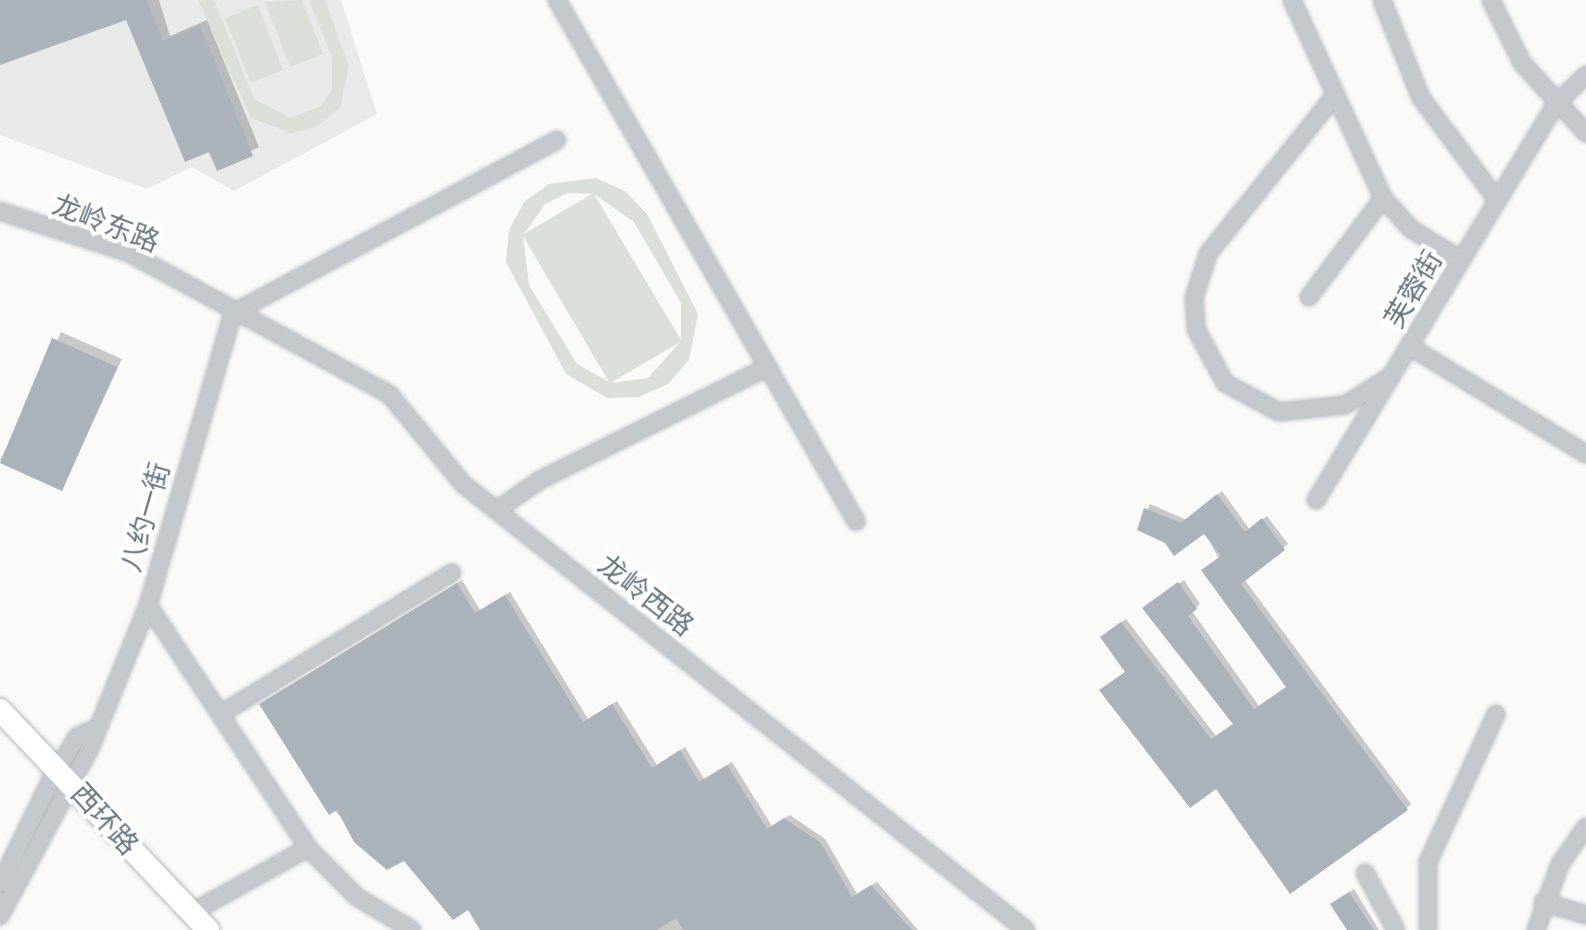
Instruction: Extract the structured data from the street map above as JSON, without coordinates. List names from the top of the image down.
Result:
{
  "streets": {
    "main road": ["西环路"],
    "street": [
      "龙岭东路",
      "芙蓉街",
      "八约一街",
      "龙岭西路"
    ]
  },
  "crossings": [
    ["龙岭东路", "八约一街"],
    ["龙岭东路", "龙岭西路"],
    ["八约一街", "龙岭西路"],
    ["八约一街", "西环路"]
  ]
}
